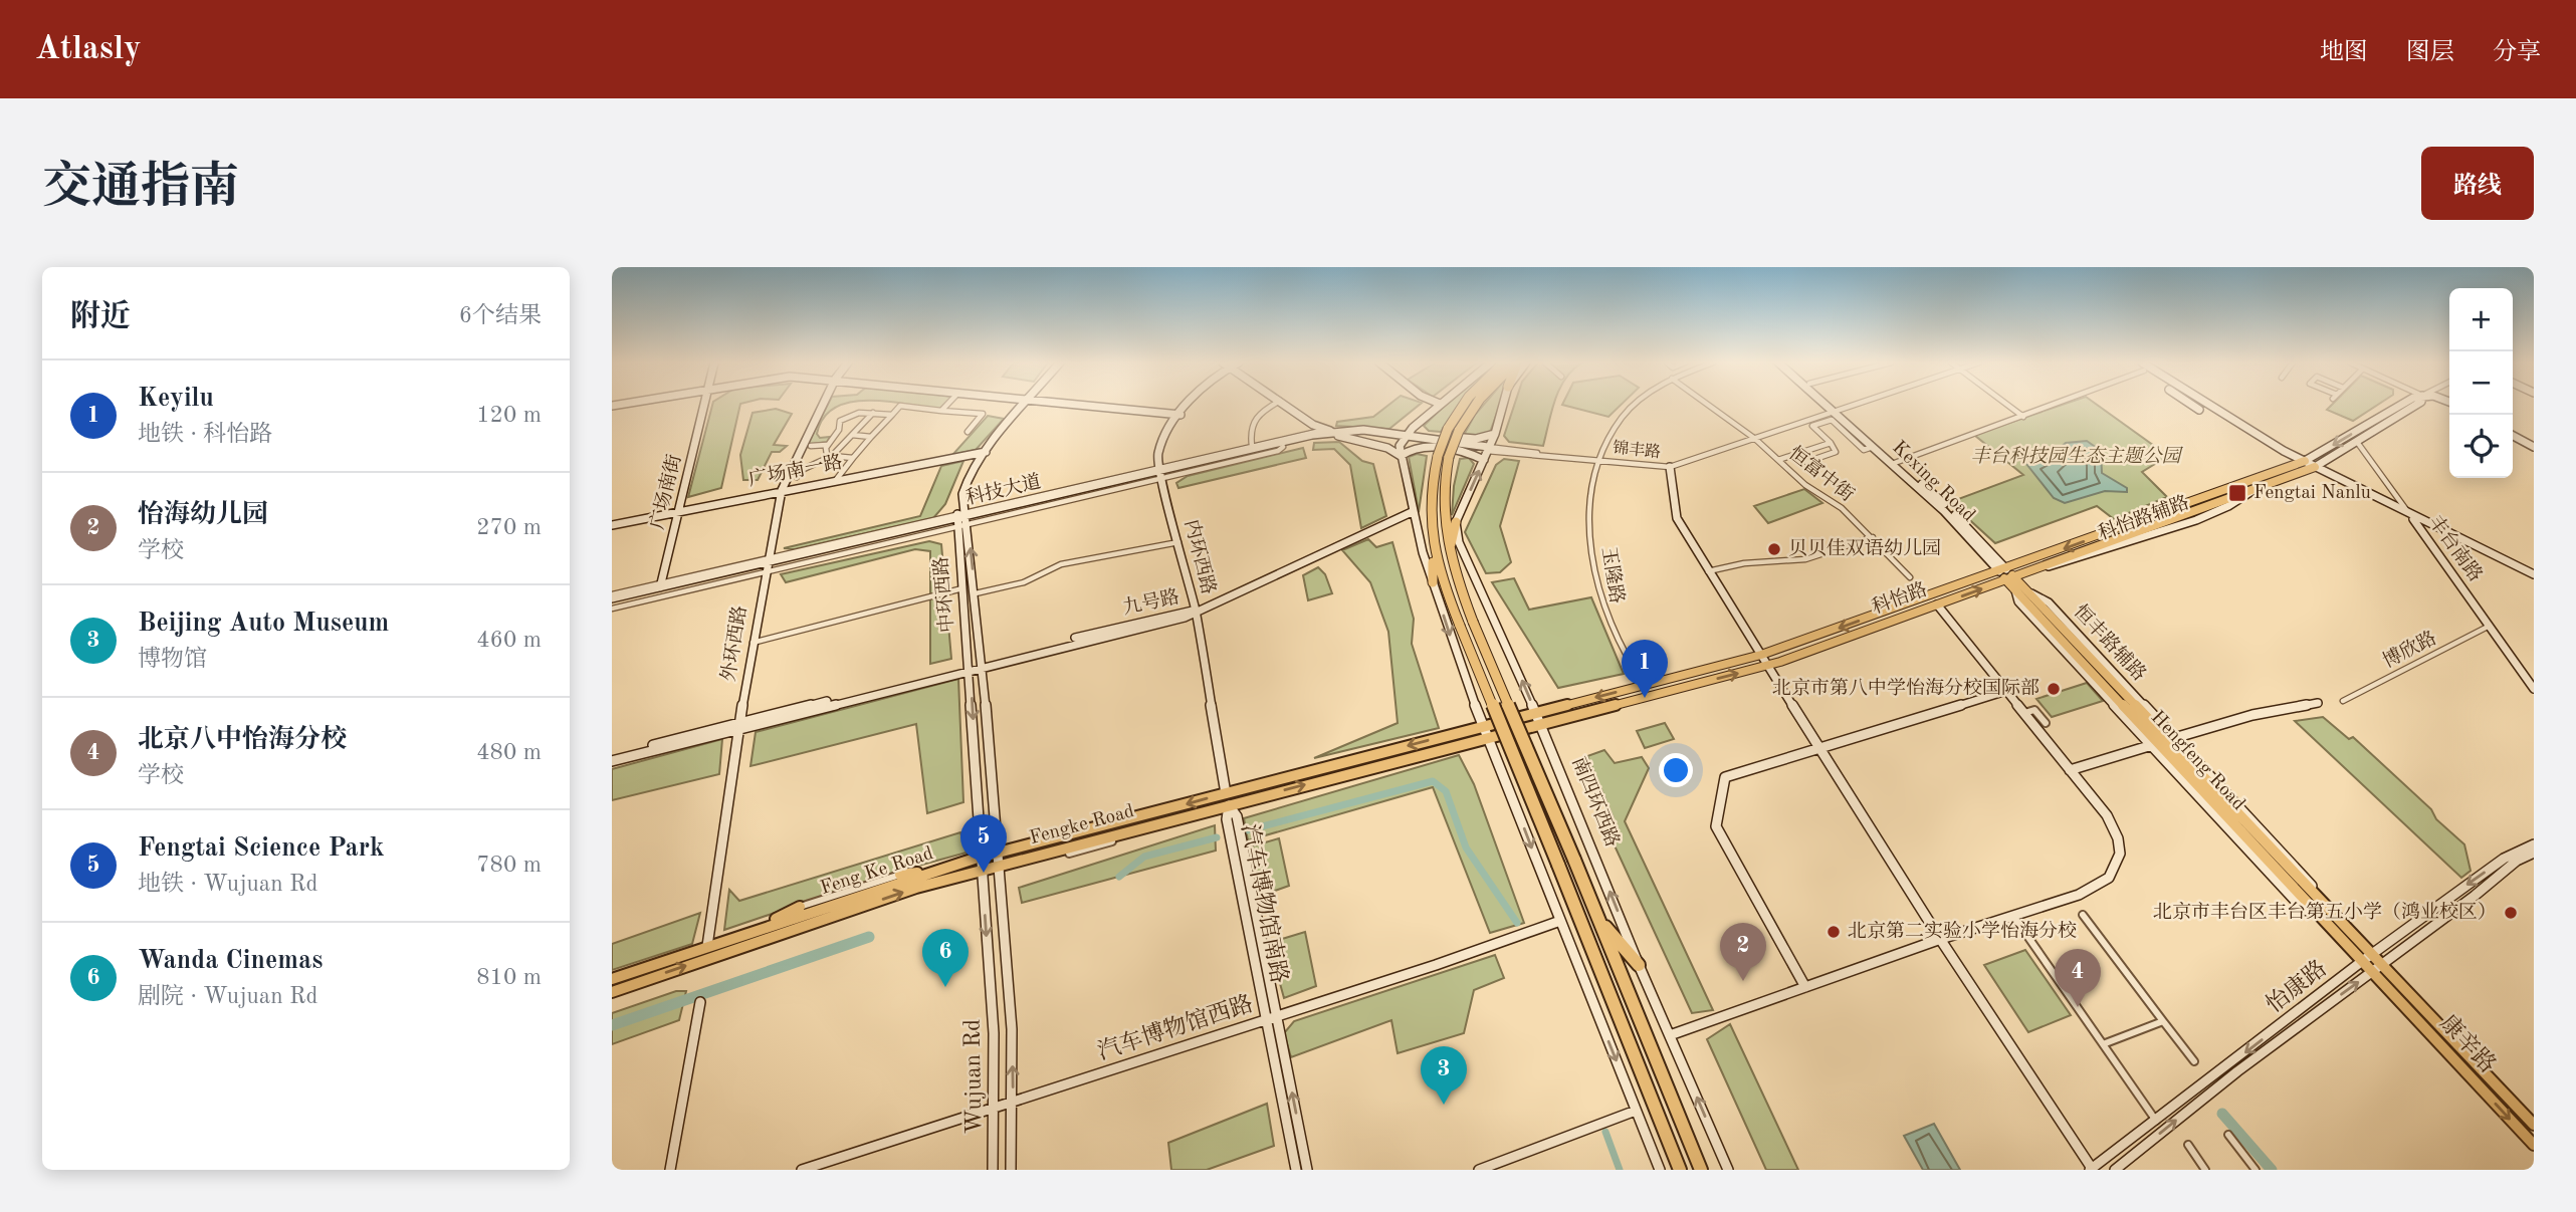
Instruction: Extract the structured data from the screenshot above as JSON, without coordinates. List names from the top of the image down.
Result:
{
  "streets": {
    "main road": [
      "科怡路",
      "Hengfeng Road",
      "Fengke Road",
      "Feng Ke Road",
      "康辛路"
    ],
    "street": [
      "锦丰路",
      "广场南一路",
      "恒富中街",
      "Kexing Road",
      "科技大道",
      "广场南街",
      "丰台南路",
      "内环西路",
      "玉隆路",
      "中环西路",
      "九号路",
      "外环西路",
      "博欣路",
      "南四环西路",
      "汽车博物馆南路",
      "怡康路",
      "汽车博物馆西路",
      "Wujuan Rd"
    ]
  },
  "crossings": [
    ["锦丰路", "恒富中街"],
    ["锦丰路", "Kexing Road"],
    ["锦丰路", "玉隆路"],
    ["广场南一路", "广场南街"],
    ["广场南一路", "中环西路"],
    ["广场南一路", "外环西路"],
    ["Kexing Road", "科怡路"],
    ["Kexing Road", "Hengfeng Road"],
    ["科技大道", "广场南街"],
    ["科技大道", "内环西路"],
    ["科技大道", "中环西路"],
    ["科技大道", "外环西路"],
    ["丰台南路", "科怡路"],
    ["丰台南路", "博欣路"],
    ["内环西路", "九号路"],
    ["内环西路", "Feng Ke Road"],
    ["玉隆路", "科怡路"],
    ["中环西路", "九号路"],
    ["中环西路", "Feng Ke Road"],
    ["中环西路", "Wujuan Rd"],
    ["科怡路", "Hengfeng Road"],
    ["科怡路", "南四环西路"],
    ["科怡路", "Fengke Road"],
    ["科怡路", "Feng Ke Road"],
    ["九号路", "外环西路"],
    ["外环西路", "Feng Ke Road"],
    ["Hengfeng Road", "怡康路"],
    ["Hengfeng Road", "康辛路"],
    ["Fengke Road", "Feng Ke Road"],
    ["Fengke Road", "汽车博物馆南路"],
    ["Fengke Road", "Wujuan Rd"],
    ["Feng Ke Road", "Wujuan Rd"],
    ["汽车博物馆南路", "汽车博物馆西路"],
    ["怡康路", "康辛路"],
    ["汽车博物馆西路", "Wujuan Rd"]
  ],
  "one_way": ["Fengke Road", "Feng Ke Road"],
  "parks": ["丰台科技园生态主题公园"],
  "places": {
    "transit": ["Fengtai Nanlu"],
    "other": [
      "贝贝佳双语幼儿园",
      "北京市第八中学怡海分校国际部",
      "北京市丰台区丰台第五小学（鸿业校区）",
      "北京第二实验小学怡海分校"
    ]
  },
  "page": {
    "header": "Atlasly",
    "nav": ["地图", "图层", "分享"],
    "title": "交通指南",
    "buttons": "路线",
    "heading": ["附近", "6个结果"],
    "map_buttons": ["+", "−"],
    "list": [
      {
        "mark": "1",
        "name": "Keyilu",
        "note": "地铁 · 科怡路",
        "value": "120 m"
      },
      {
        "mark": "2",
        "name": "怡海幼儿园",
        "note": "学校",
        "value": "270 m"
      },
      {
        "mark": "3",
        "name": "Beijing Auto Museum",
        "note": "博物馆",
        "value": "460 m"
      },
      {
        "mark": "4",
        "name": "北京八中怡海分校",
        "note": "学校",
        "value": "480 m"
      },
      {
        "mark": "5",
        "name": "Fengtai Science Park",
        "note": "地铁 · Wujuan Rd",
        "value": "780 m"
      },
      {
        "mark": "6",
        "name": "Wanda Cinemas",
        "note": "剧院 · Wujuan Rd",
        "value": "810 m"
      }
    ],
    "pins": [
      "1",
      "5",
      "2",
      "6",
      "4",
      "3"
    ]
  }
}
